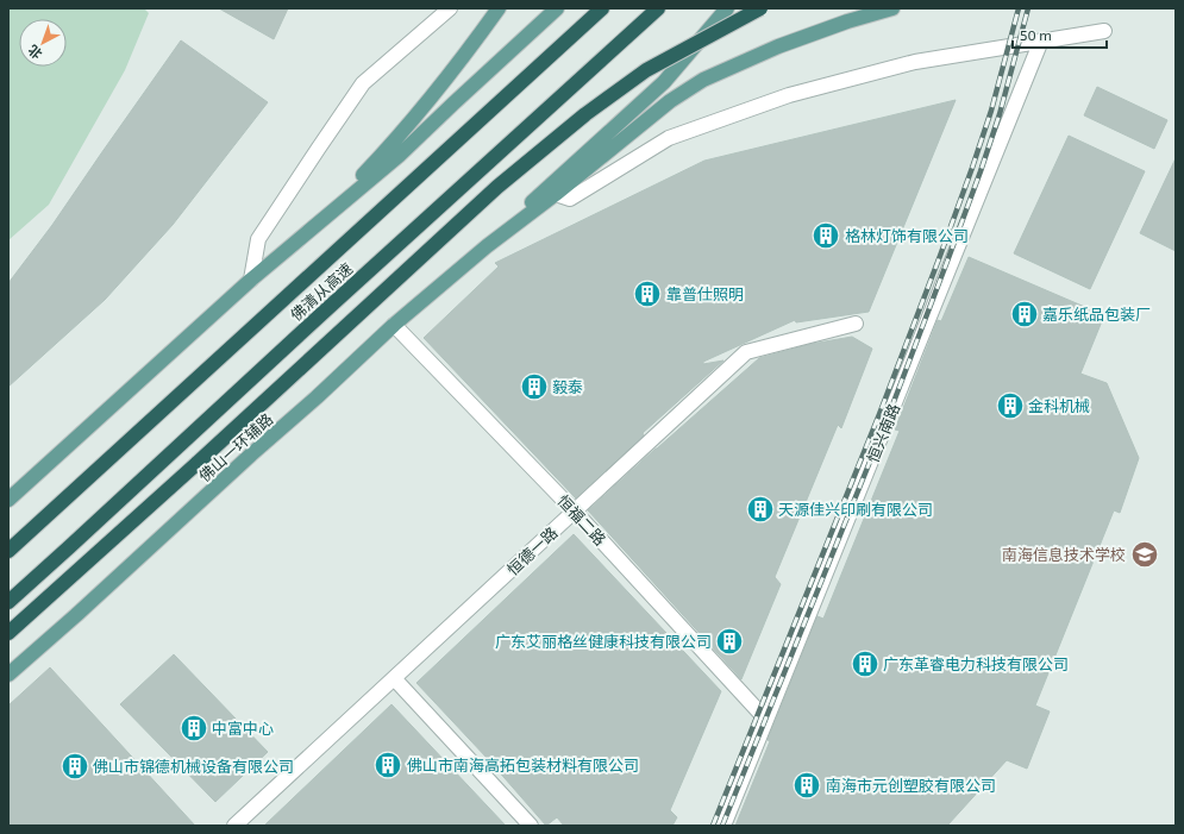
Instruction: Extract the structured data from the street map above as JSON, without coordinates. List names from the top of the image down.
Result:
{
  "streets": {
    "highway": ["佛清从高速"],
    "main road": ["佛山一环辅路"],
    "street": ["恒兴南路", "恒福二路", "恒德一路"]
  },
  "crossings": [
    ["恒兴南路", "恒福二路"],
    ["佛山一环辅路", "恒福二路"],
    ["恒福二路", "恒德一路"]
  ],
  "places": {
    "building": [
      "格林灯饰有限公司",
      "靠普仕照明",
      "嘉乐纸品包装厂",
      "毅泰",
      "金科机械",
      "天源佳兴印刷有限公司",
      "广东艾丽格丝健康科技有限公司",
      "广东革睿电力科技有限公司",
      "中富中心",
      "佛山市南海高拓包装材料有限公司",
      "佛山市锦德机械设备有限公司",
      "南海市元创塑胶有限公司"
    ],
    "school or university": ["南海信息技术学校"]
  },
  "scale_bar": "50 m",
  "north": "bottom left"
}
